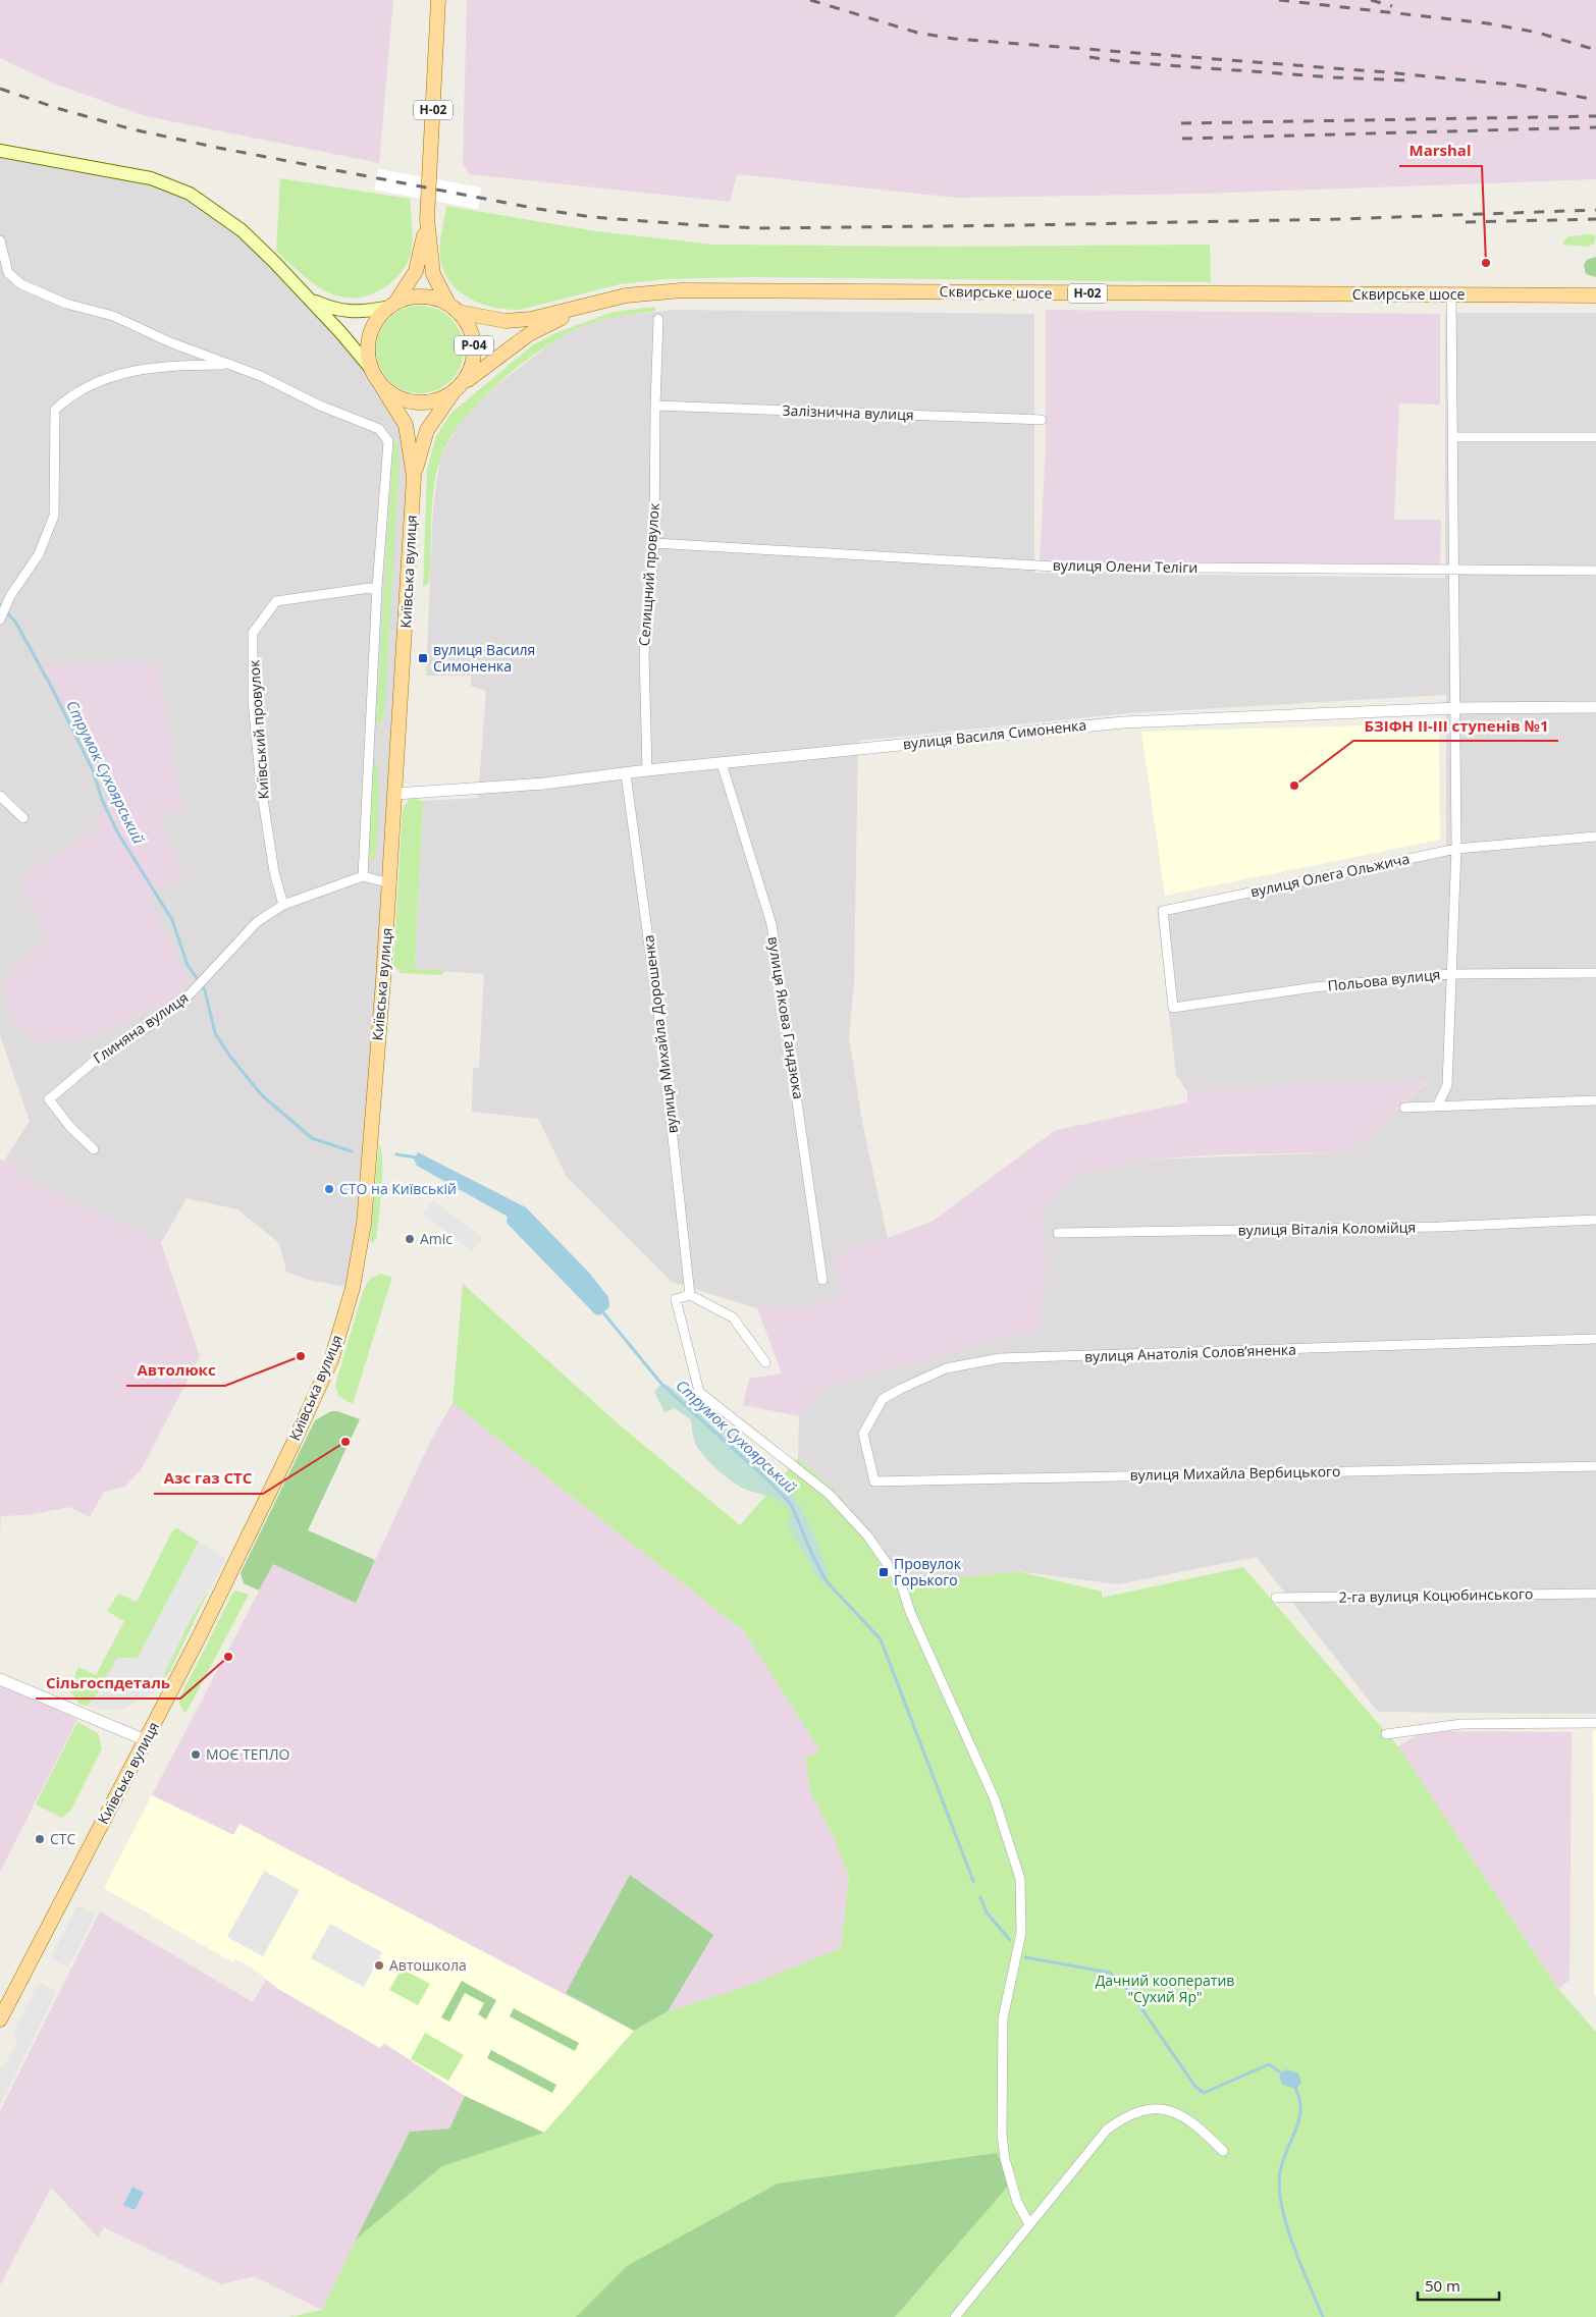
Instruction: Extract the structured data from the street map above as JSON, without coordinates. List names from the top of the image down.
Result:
{
  "streets": {
    "main road": [
      "Н-02",
      "Сквирське шосе",
      "Р-04",
      "Київська вулиця"
    ],
    "street": [
      "Залізнична вулиця",
      "вулиця Олени Теліги",
      "Селищний провулок",
      "Київський провулок",
      "вулиця Василя Симоненка",
      "вулиця Олега Ольжича",
      "Польова вулиця",
      "вулиця Якова Гандзюка",
      "Глиняна вулиця",
      "вулиця Михайла Дорошенка",
      "вулиця Віталія Коломійця",
      "вулиця Анатолія Соловʼяненка",
      "вулиця Михайла Вербицького",
      "2-га вулиця Коцюбинського"
    ]
  },
  "crossings": [
    ["Н-02", "Сквирське шосе"],
    ["Н-02", "Р-04"],
    ["Н-02", "Київська вулиця"],
    ["Сквирське шосе", "Р-04"],
    ["Сквирське шосе", "Київська вулиця"],
    ["Р-04", "Київська вулиця"],
    ["Залізнична вулиця", "Селищний провулок"],
    ["вулиця Олени Теліги", "Селищний провулок"],
    ["Київська вулиця", "Київський провулок"],
    ["Київська вулиця", "вулиця Василя Симоненка"],
    ["Київська вулиця", "Глиняна вулиця"],
    ["Селищний провулок", "вулиця Василя Симоненка"],
    ["Київський провулок", "Глиняна вулиця"],
    ["вулиця Василя Симоненка", "вулиця Якова Гандзюка"],
    ["вулиця Василя Симоненка", "вулиця Михайла Дорошенка"],
    ["вулиця Олега Ольжича", "Польова вулиця"],
    ["вулиця Анатолія Соловʼяненка", "вулиця Михайла Вербицького"]
  ],
  "water": ["Струмок Сухоярський"],
  "parks": ["Дачний кооператив \"Сухий Яр\""],
  "places": {
    "other": [
      "Marshal",
      "БЗІФН ІІ-ІІІ ступенів №1",
      "СТО на Київській",
      "Amic",
      "Автолюкс",
      "Азс газ СТС",
      "Сільгоспдеталь",
      "МОЄ ТЕПЛО",
      "СТС",
      "Автошкола"
    ],
    "transit": ["вулиця Василя Симоненка", "Провулок Горького"]
  },
  "scale_bar": "50 m"
}
